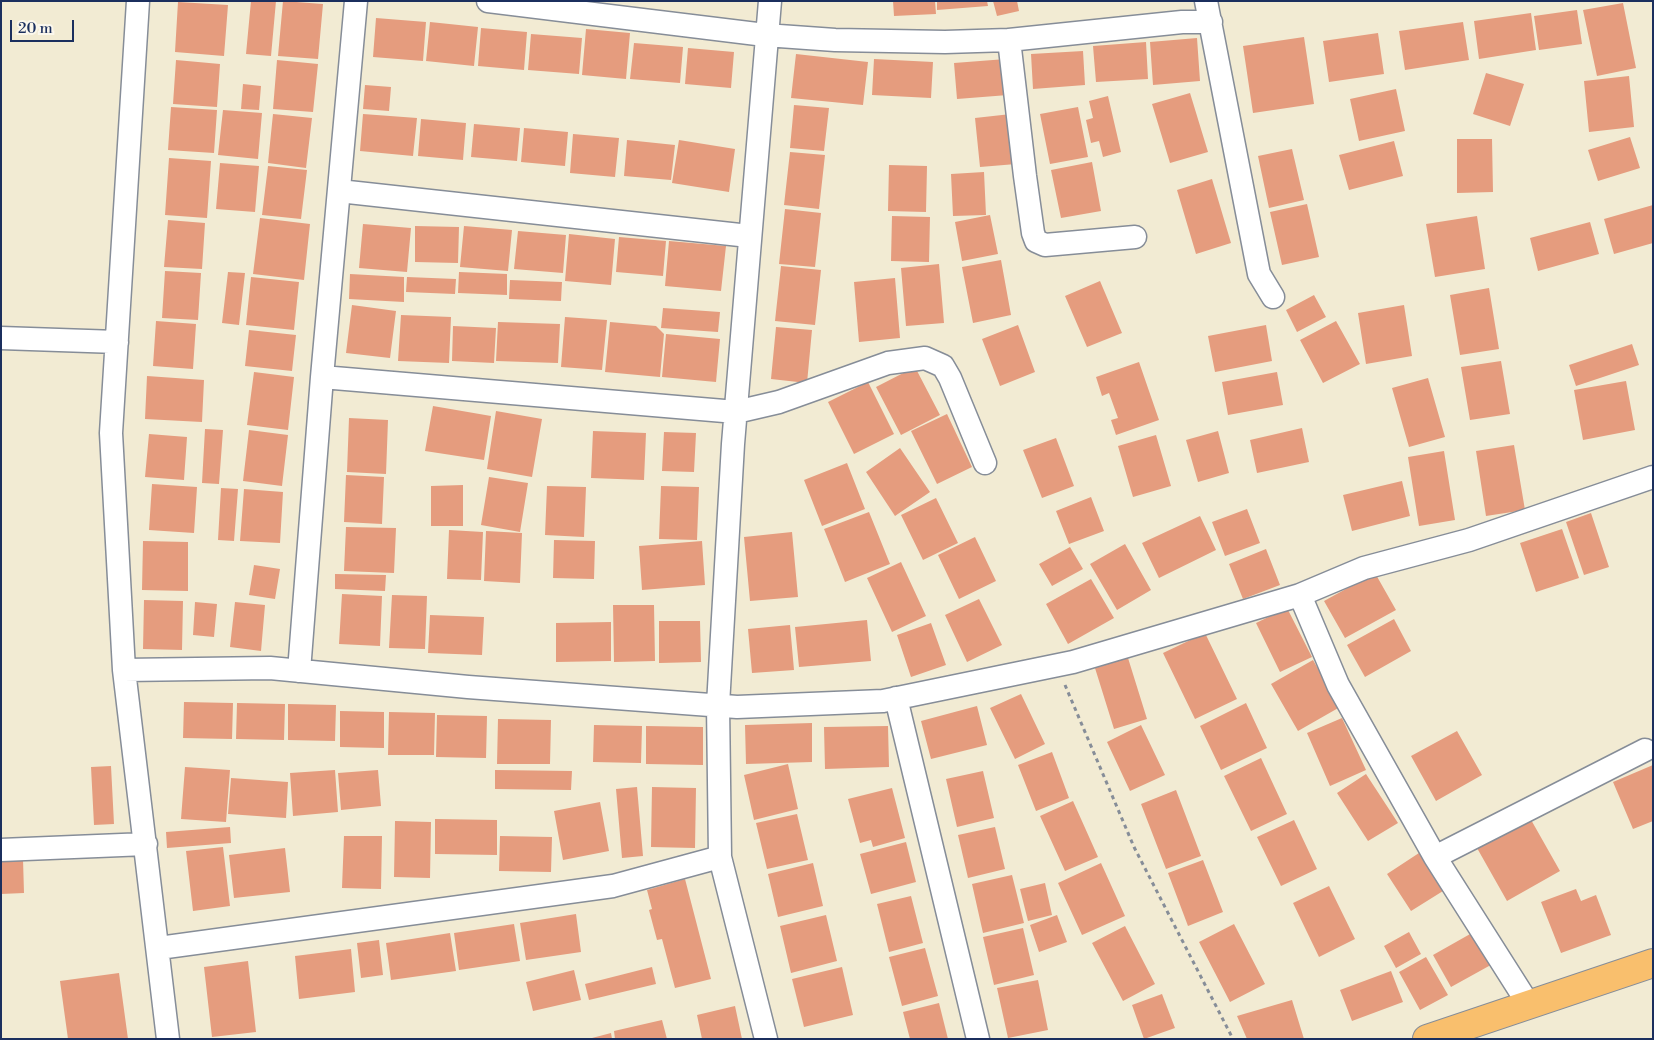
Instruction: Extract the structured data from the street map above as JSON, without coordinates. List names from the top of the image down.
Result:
{
  "scale_bar": "20 m"
}
